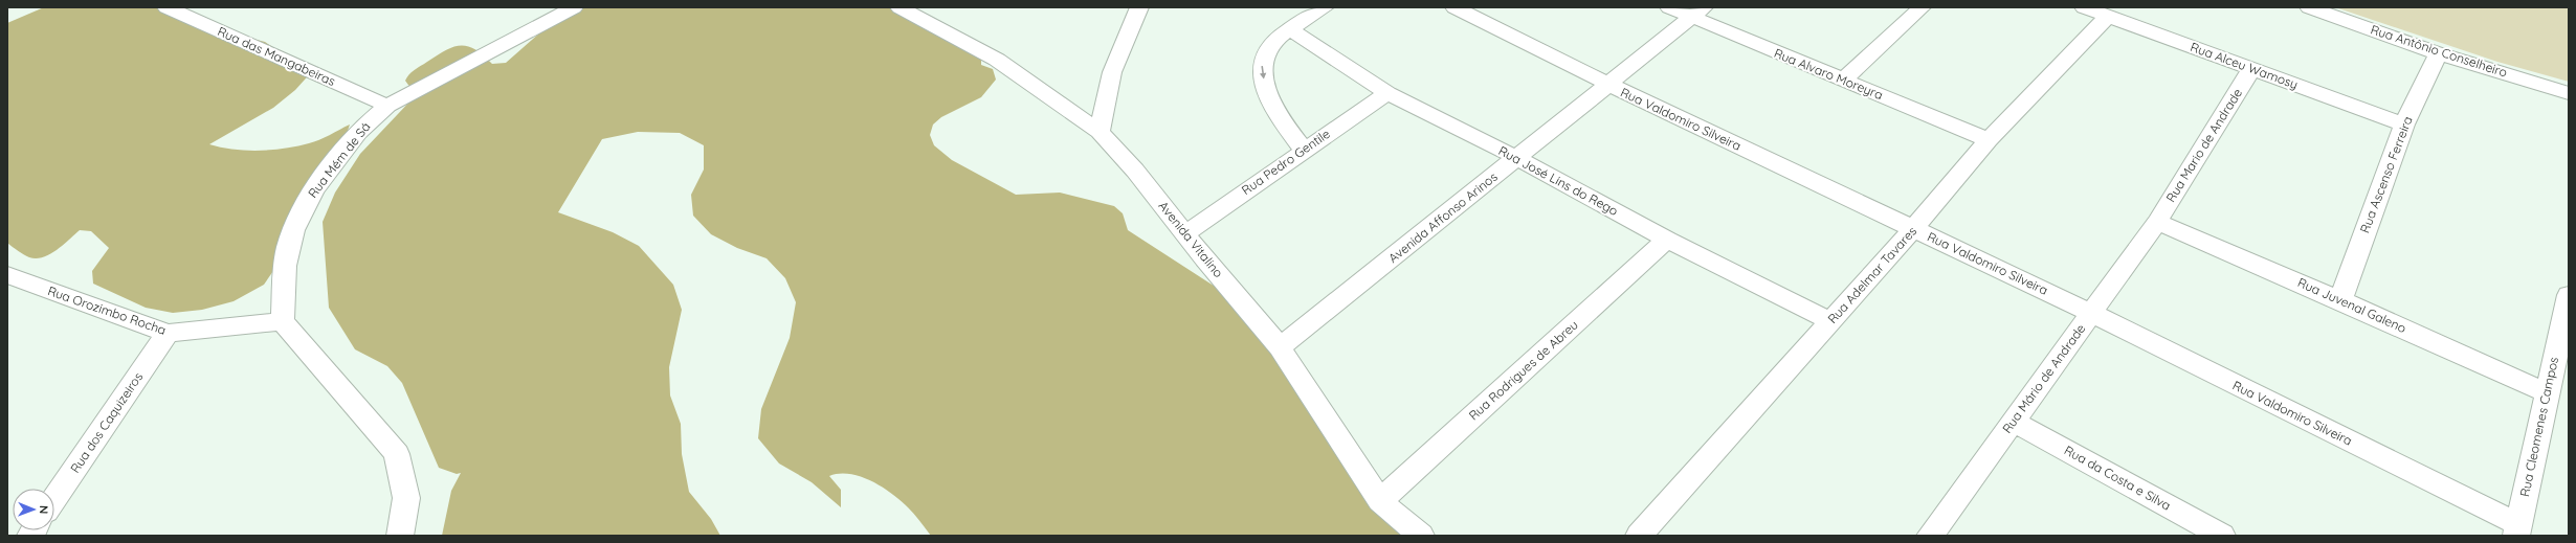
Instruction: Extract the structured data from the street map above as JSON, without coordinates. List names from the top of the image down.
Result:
{
  "streets": {
    "street": [
      "Rua Antônio Conselheiro",
      "Rua das Mangabeiras",
      "Rua Alceu Wamosy",
      "Rua Alvaro Moreyra",
      "Rua Valdomiro Silveira",
      "Rua Mario de Andrade",
      "Rua Mém de Sá",
      "Rua Pedro Gentile",
      "Rua Ascenso Ferreira",
      "Rua José Lins do Rego",
      "Avenida Affonso Arinos",
      "Avenida Vitalino",
      "Rua Adelmar Tavares",
      "Rua Juvenal Galeno",
      "Rua Orozimbo Rocha",
      "Rua Rodrigues de Abreu",
      "Rua Mário de Andrade",
      "Rua dos Caquizeiros",
      "Rua Cleomenes Campos",
      "Rua da Costa e Silva"
    ]
  },
  "crossings": [
    ["Rua Antônio Conselheiro", "Rua Ascenso Ferreira"],
    ["Rua das Mangabeiras", "Rua Mém de Sá"],
    ["Rua Alceu Wamosy", "Rua Mario de Andrade"],
    ["Rua Alceu Wamosy", "Rua Ascenso Ferreira"],
    ["Rua Alceu Wamosy", "Rua Adelmar Tavares"],
    ["Rua Alvaro Moreyra", "Avenida Affonso Arinos"],
    ["Rua Alvaro Moreyra", "Rua Adelmar Tavares"],
    ["Rua Valdomiro Silveira", "Avenida Affonso Arinos"],
    ["Rua Valdomiro Silveira", "Rua Adelmar Tavares"],
    ["Rua Valdomiro Silveira", "Rua Mário de Andrade"],
    ["Rua Valdomiro Silveira", "Rua Cleomenes Campos"],
    ["Rua Mario de Andrade", "Rua Juvenal Galeno"],
    ["Rua Mario de Andrade", "Rua Mário de Andrade"],
    ["Rua Mém de Sá", "Rua Orozimbo Rocha"],
    ["Rua Pedro Gentile", "Rua José Lins do Rego"],
    ["Rua Pedro Gentile", "Avenida Vitalino"],
    ["Rua Ascenso Ferreira", "Rua Juvenal Galeno"],
    ["Rua José Lins do Rego", "Avenida Affonso Arinos"],
    ["Rua José Lins do Rego", "Rua Adelmar Tavares"],
    ["Rua José Lins do Rego", "Rua Rodrigues de Abreu"],
    ["Avenida Affonso Arinos", "Avenida Vitalino"],
    ["Avenida Vitalino", "Rua Rodrigues de Abreu"],
    ["Rua Juvenal Galeno", "Rua Mário de Andrade"],
    ["Rua Juvenal Galeno", "Rua Cleomenes Campos"],
    ["Rua Orozimbo Rocha", "Rua dos Caquizeiros"],
    ["Rua Mário de Andrade", "Rua da Costa e Silva"]
  ],
  "north": "right"
}
